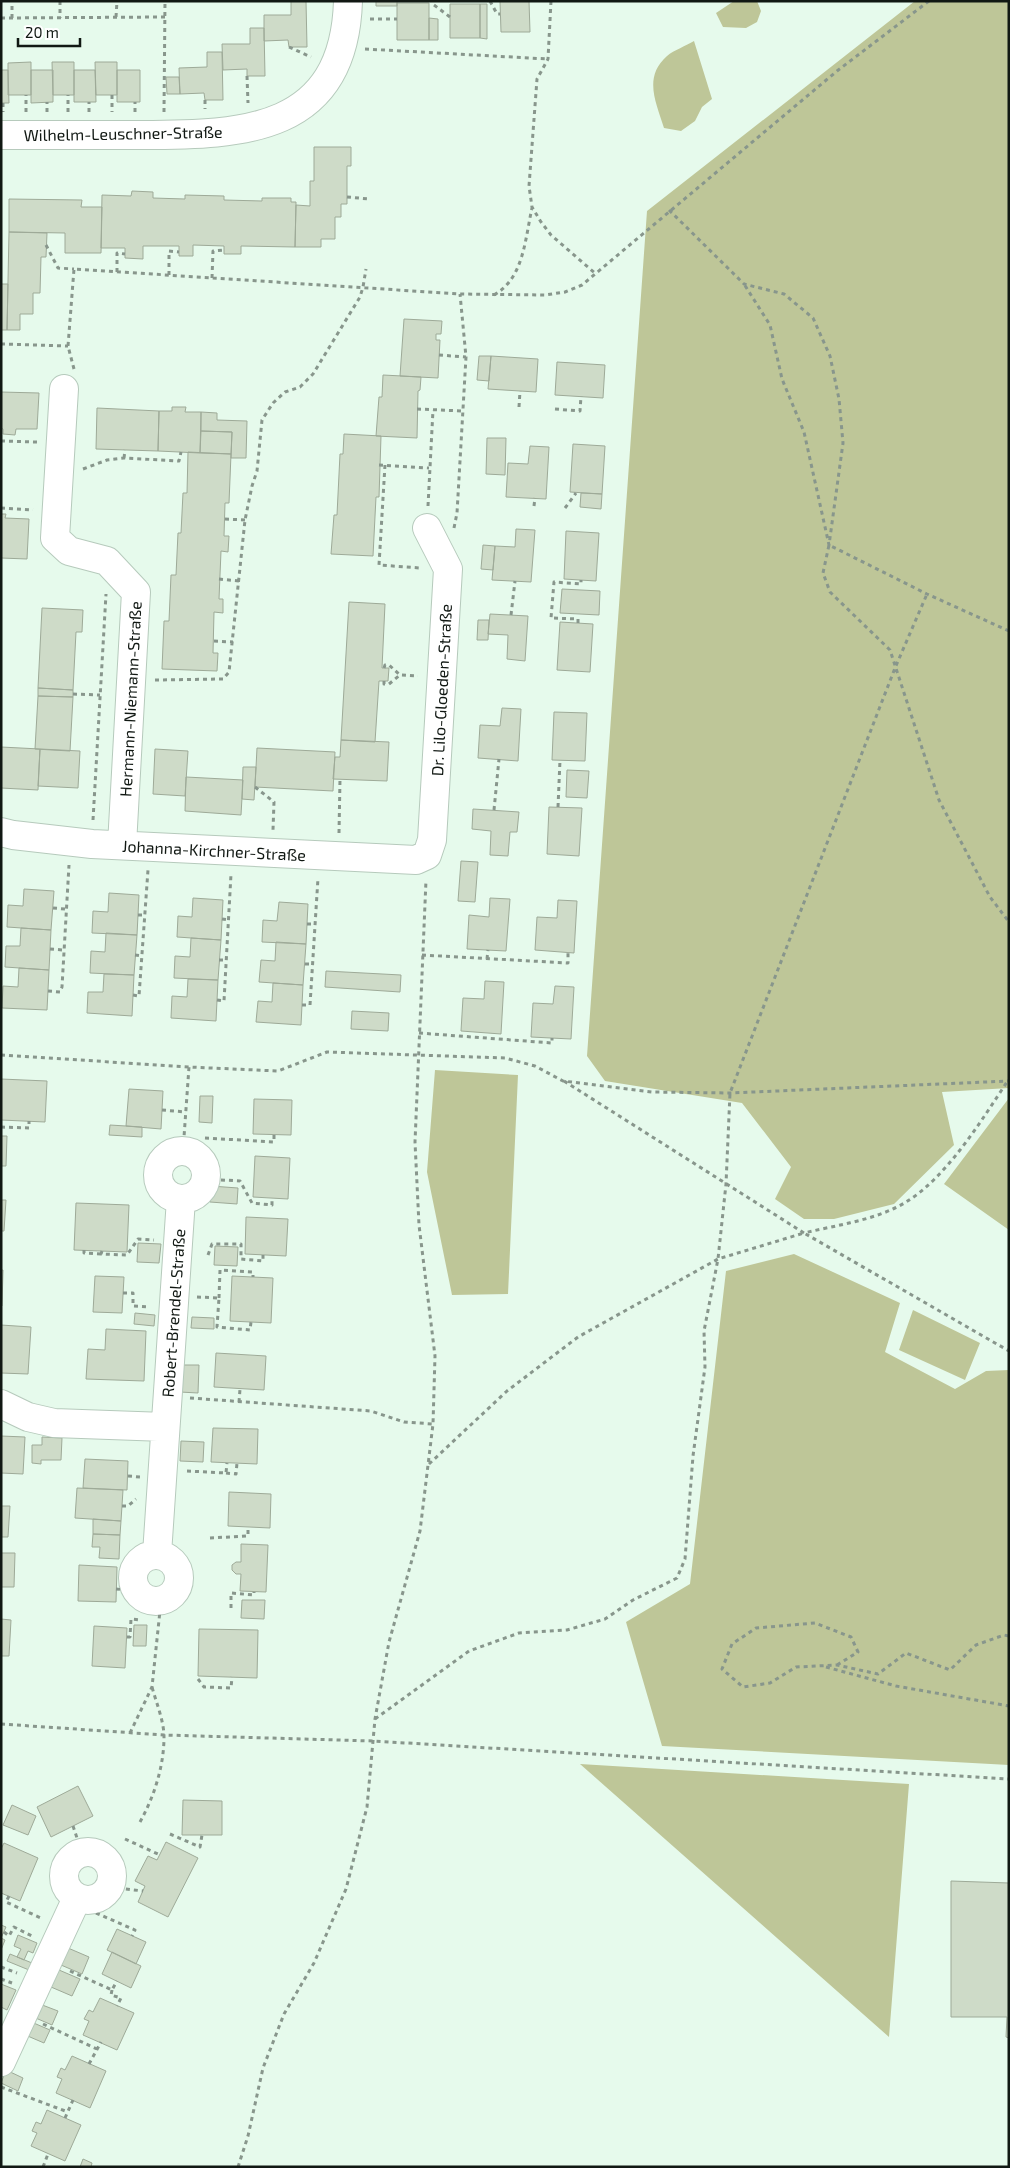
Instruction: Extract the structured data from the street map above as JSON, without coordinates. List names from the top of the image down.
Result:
{
  "streets": {
    "street": [
      "Wilhelm-Leuschner-Straße",
      "Dr. Lilo-Gloeden-Straße",
      "Hermann-Niemann-Straße",
      "Johanna-Kirchner-Straße",
      "Robert-Brendel-Straße"
    ]
  },
  "crossings": [
    ["Dr. Lilo-Gloeden-Straße", "Johanna-Kirchner-Straße"],
    ["Hermann-Niemann-Straße", "Johanna-Kirchner-Straße"]
  ],
  "scale_bar": "20 m"
}
